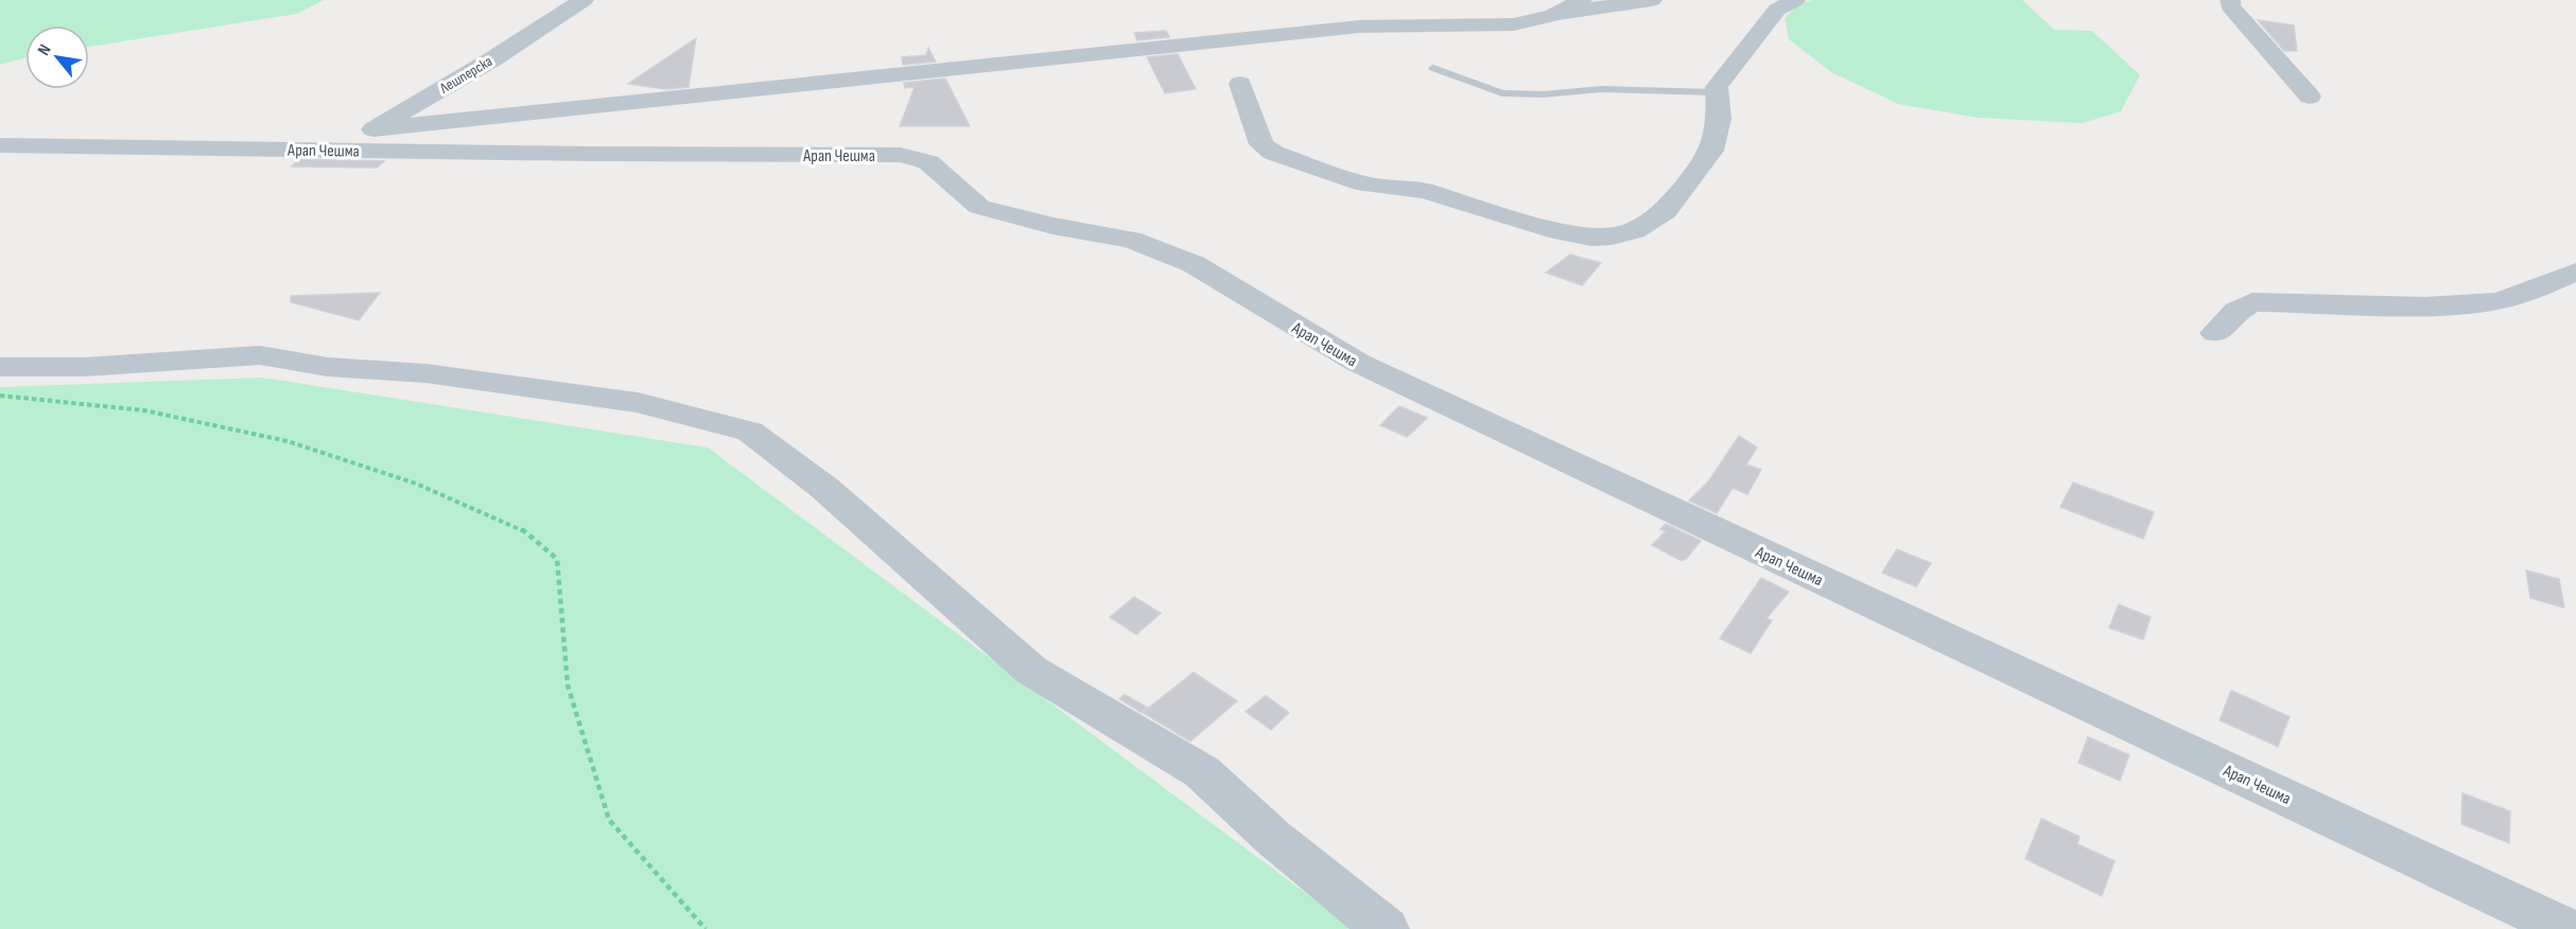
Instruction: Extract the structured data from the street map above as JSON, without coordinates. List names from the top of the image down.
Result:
{
  "streets": {
    "street": ["Лешперска", "Арап Чешма"]
  },
  "crossings": [
    ["Лешперска", "Арап Чешма"]
  ],
  "north": "top left"
}
